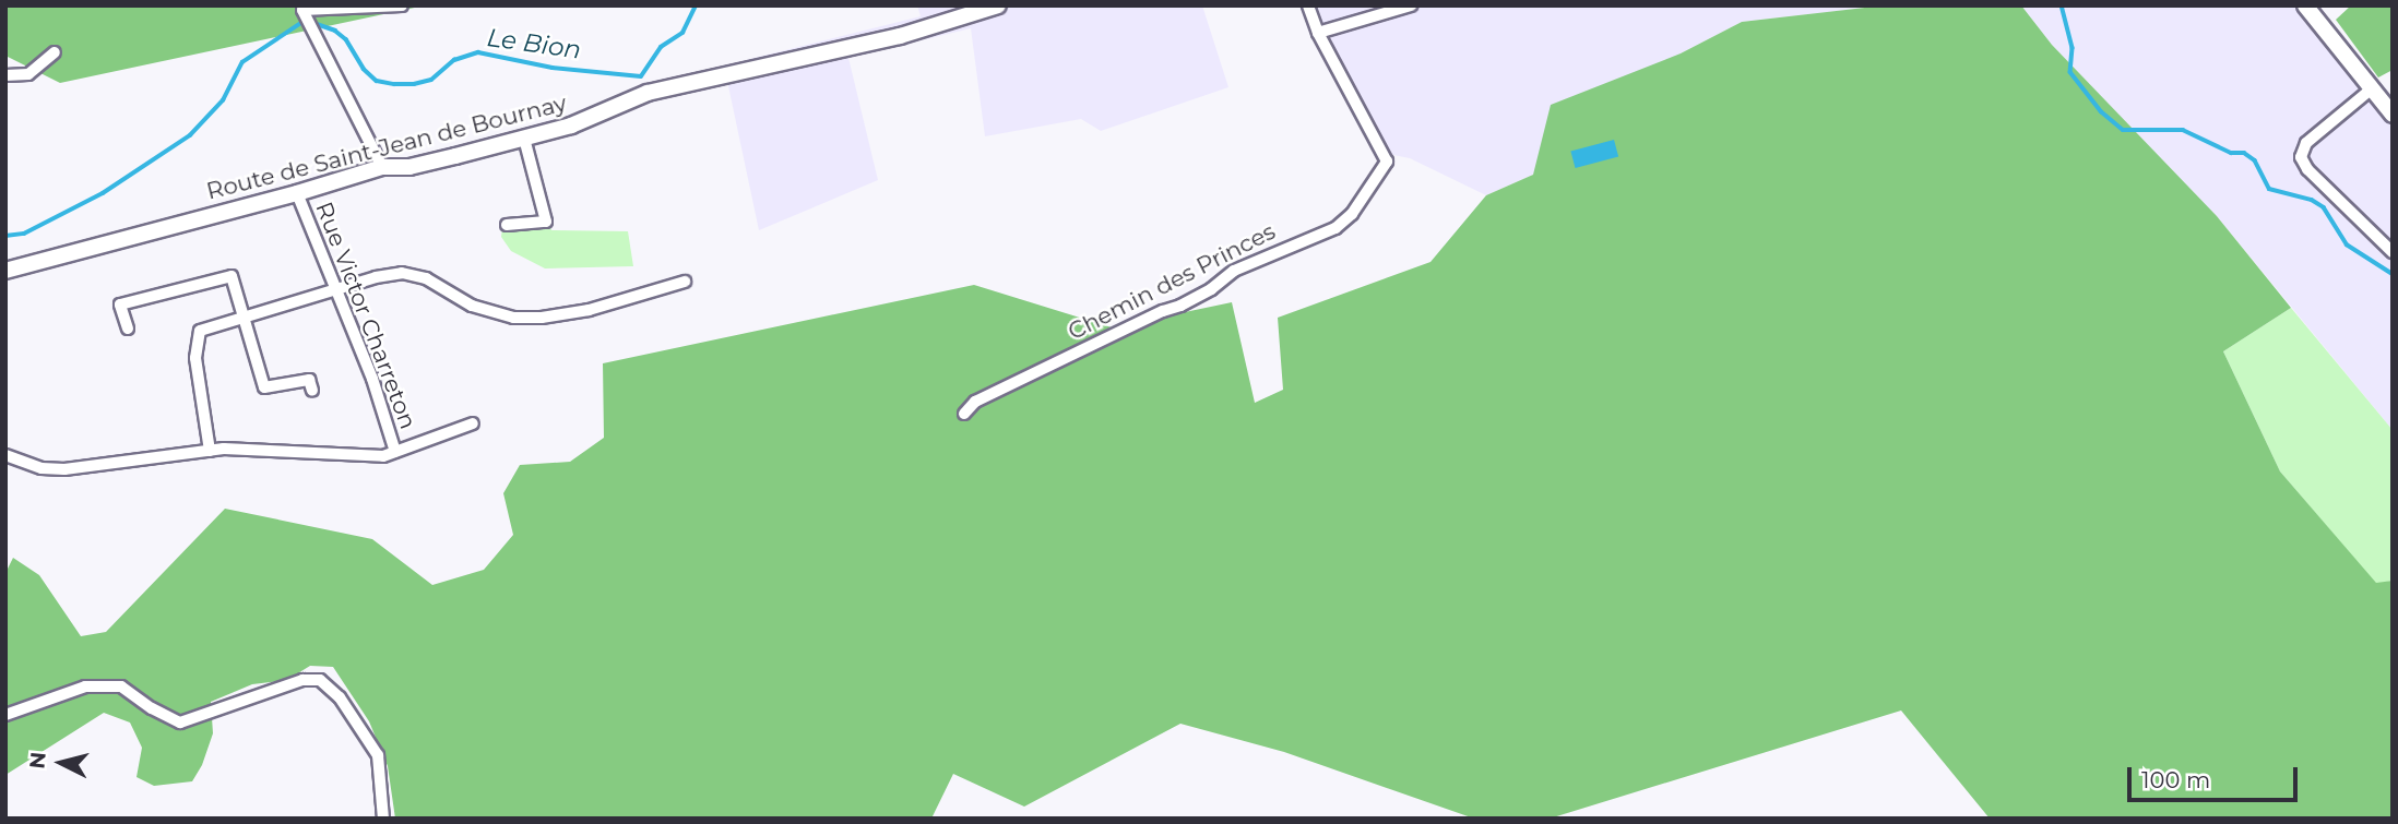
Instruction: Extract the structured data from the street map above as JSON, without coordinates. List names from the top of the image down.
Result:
{
  "streets": {
    "main road": ["Route de Saint-Jean de Bournay"],
    "street": ["Chemin des Princes", "Rue Victor Charreton"]
  },
  "crossings": [
    ["Route de Saint-Jean de Bournay", "Rue Victor Charreton"]
  ],
  "water": ["Le Bion"],
  "scale_bar": "100 m",
  "north": "left"
}
